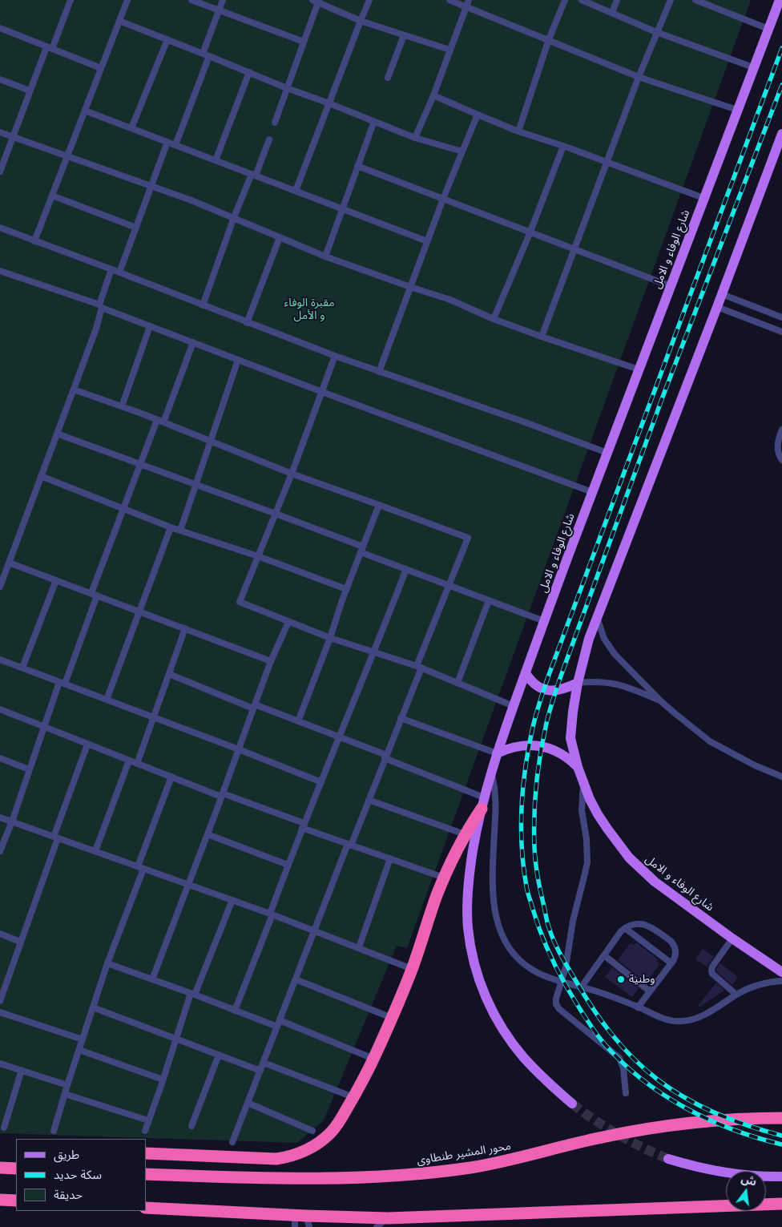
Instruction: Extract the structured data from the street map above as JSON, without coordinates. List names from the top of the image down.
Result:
{
  "streets": {
    "highway": ["محور المشير طنطاوى"],
    "main road": ["شارع الوفاء و الامل"]
  },
  "parks": ["مقبرة الوفاء و الأمل"],
  "places": ["وطنية"],
  "legend": ["طريق", "سكة حديد", "حديقة"],
  "north": "top"
}
